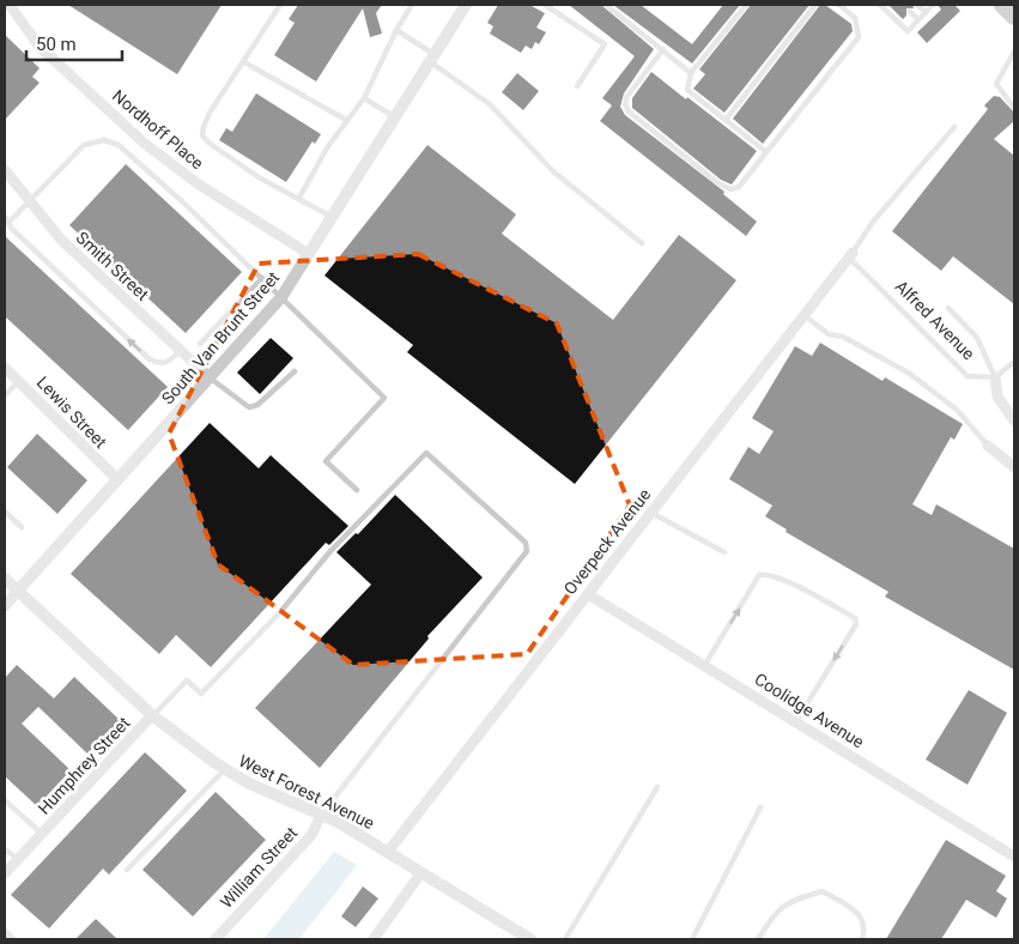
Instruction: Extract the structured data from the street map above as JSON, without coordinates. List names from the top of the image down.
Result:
{
  "streets": {
    "street": [
      "Nordhoff Place",
      "Smith Street",
      "South Van Brunt Street",
      "Lewis Street",
      "Overpeck Avenue",
      "Coolidge Avenue",
      "Humphrey Street",
      "West Forest Avenue",
      "William Street"
    ],
    "lane": ["Alfred Avenue"]
  },
  "crossings": [
    ["Nordhoff Place", "South Van Brunt Street"],
    ["Smith Street", "South Van Brunt Street"],
    ["Alfred Avenue", "Overpeck Avenue"],
    ["South Van Brunt Street", "Lewis Street"],
    ["South Van Brunt Street", "West Forest Avenue"],
    ["Overpeck Avenue", "Coolidge Avenue"],
    ["Overpeck Avenue", "West Forest Avenue"],
    ["Humphrey Street", "West Forest Avenue"],
    ["Humphrey Street", "William Street"],
    ["West Forest Avenue", "William Street"]
  ],
  "scale_bar": "50 m"
}
